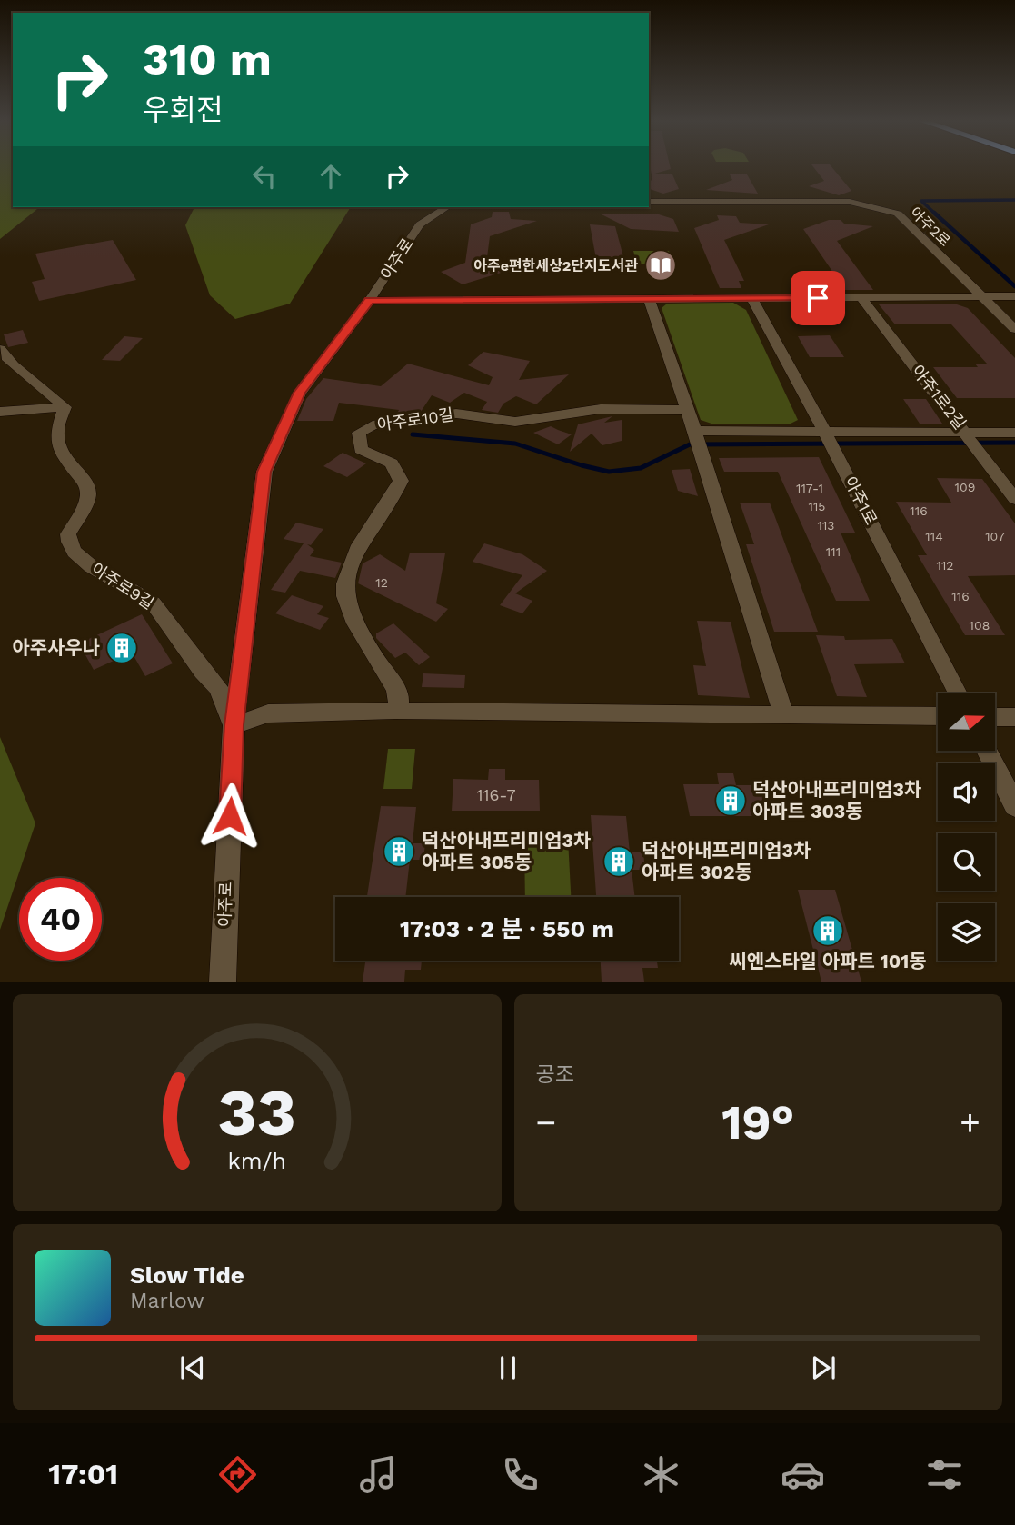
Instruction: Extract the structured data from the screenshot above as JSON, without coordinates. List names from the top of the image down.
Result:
{
  "streets": {
    "street": [
      "아주2로",
      "아주로",
      "아주1로2길",
      "아주로10길",
      "아주1로",
      "아주로9길"
    ]
  },
  "crossings": [
    ["아주로", "아주로9길"]
  ],
  "places": {
    "library": ["아주e편한세상2단지도서관"],
    "building": [
      "아주사우나",
      "덕산아내프리미엄3차 아파트 303동",
      "덕산아내프리미엄3차 아파트 305동",
      "덕산아내프리미엄3차 아파트 302동",
      "씨엔스타일 아파트 101동"
    ]
  },
  "house_numbers": [
    "109",
    "117-1",
    "115",
    "116",
    "113",
    "114",
    "107",
    "111",
    "112",
    "12",
    "116",
    "108",
    "116-7"
  ],
  "north": "right",
  "page": {
    "turn": ["310 m", "우회전"],
    "limit": "40",
    "trip": "17:03 · 2 분 · 550 m",
    "tile": "공조",
    "heat": ["−", "19°", "+"],
    "song": ["Slow Tide", "Marlow"],
    "tabs": "17:01",
    "gauge": ["33", "km/h"]
  }
}
